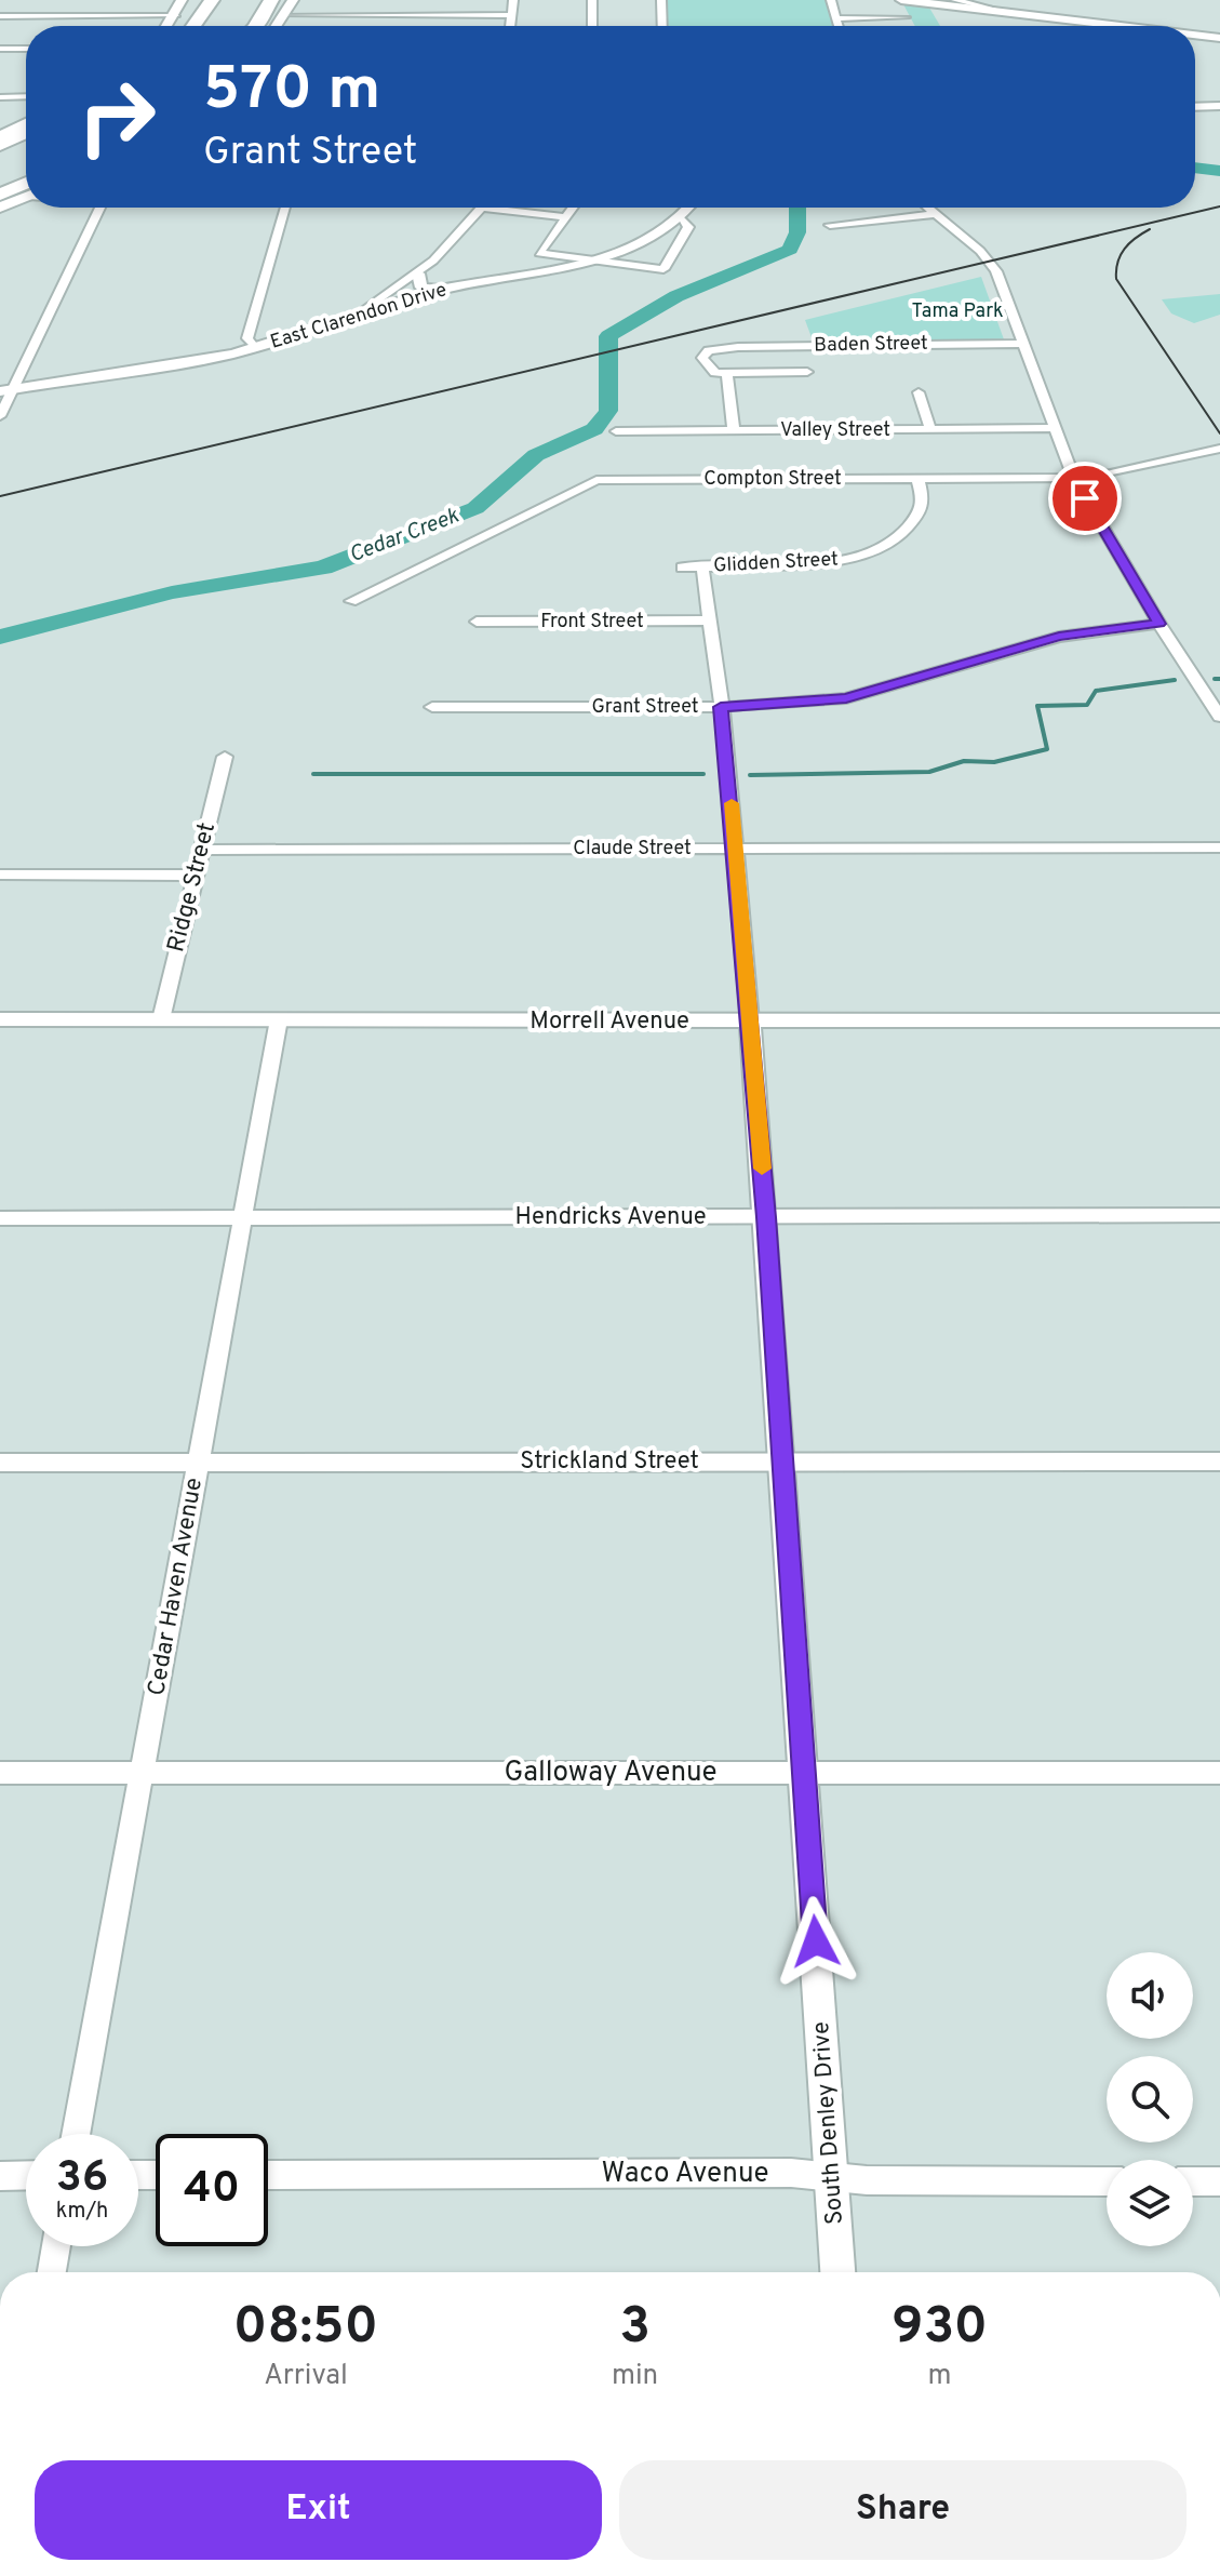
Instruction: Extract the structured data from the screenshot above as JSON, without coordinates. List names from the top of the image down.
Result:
{
  "streets": {
    "street": [
      "East Clarendon Drive",
      "Baden Street",
      "Valley Street",
      "Compton Street",
      "Glidden Street",
      "Front Street",
      "Grant Street",
      "Claude Street",
      "Ridge Street",
      "Morrell Avenue",
      "Hendricks Avenue",
      "Strickland Street",
      "Cedar Haven Avenue",
      "Galloway Avenue",
      "South Denley Drive",
      "Waco Avenue"
    ]
  },
  "crossings": [
    ["Compton Street", "Glidden Street"],
    ["Glidden Street", "South Denley Drive"],
    ["Front Street", "South Denley Drive"],
    ["Grant Street", "South Denley Drive"],
    ["Claude Street", "Ridge Street"],
    ["Claude Street", "South Denley Drive"],
    ["Ridge Street", "Morrell Avenue"],
    ["Morrell Avenue", "Cedar Haven Avenue"],
    ["Morrell Avenue", "South Denley Drive"],
    ["Hendricks Avenue", "Cedar Haven Avenue"],
    ["Hendricks Avenue", "South Denley Drive"],
    ["Strickland Street", "Cedar Haven Avenue"],
    ["Strickland Street", "South Denley Drive"],
    ["Cedar Haven Avenue", "Galloway Avenue"],
    ["Galloway Avenue", "South Denley Drive"],
    ["South Denley Drive", "Waco Avenue"]
  ],
  "water": ["Cedar Creek"],
  "parks": ["Tama Park"],
  "page": {
    "turn": ["570 m", "Grant Street"],
    "speed": "36 km/h",
    "limit": "40",
    "eta": [
      "08:50",
      "Arrival",
      "3",
      "min",
      "930",
      "m"
    ],
    "buttons": ["Exit", "Share"]
  }
}
